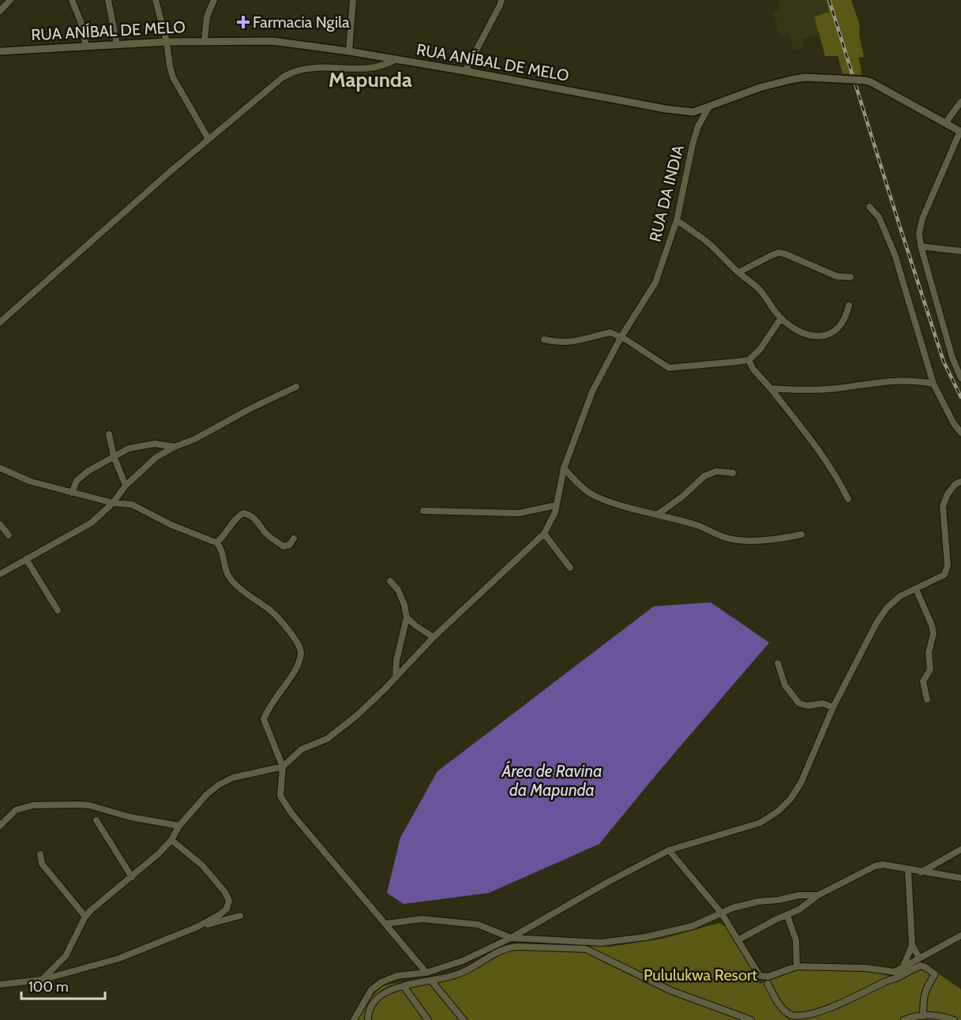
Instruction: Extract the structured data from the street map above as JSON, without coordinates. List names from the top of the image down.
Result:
{
  "streets": {
    "street": ["RUA ANÍBAL DE MELO", "RUA DA INDIA"]
  },
  "crossings": [
    ["RUA ANÍBAL DE MELO", "RUA DA INDIA"]
  ],
  "districts": ["Mapunda"],
  "water": ["Área de Ravina da Mapunda"],
  "parks": ["Pululukwa Resort"],
  "places": {
    "health": ["Farmacia Ngila"]
  },
  "scale_bar": "100 m"
}
